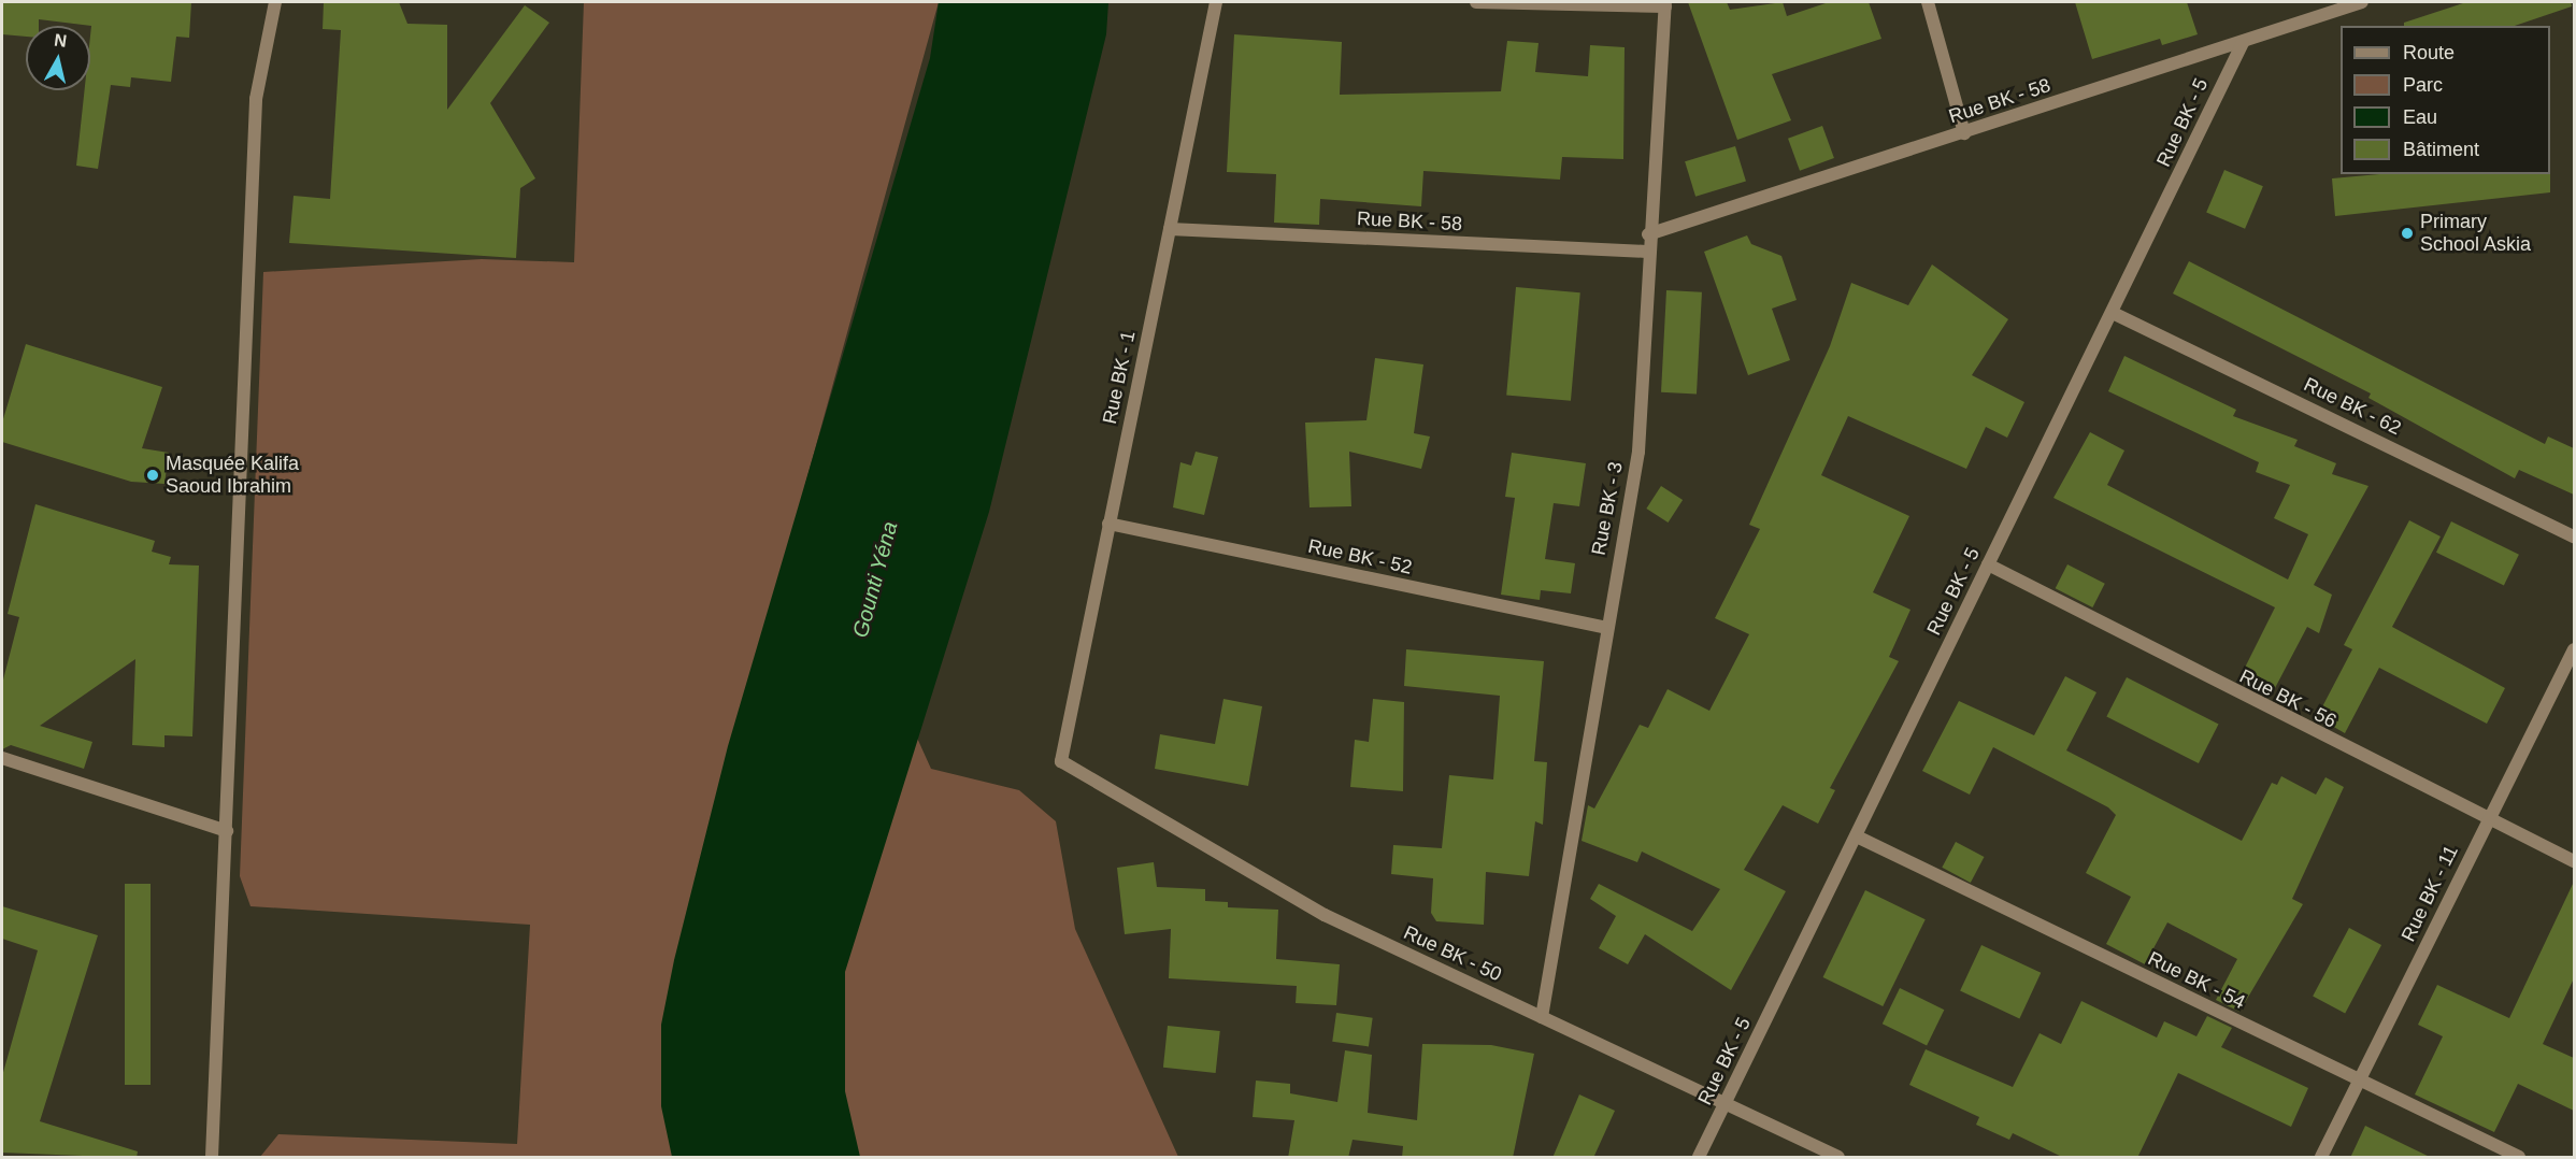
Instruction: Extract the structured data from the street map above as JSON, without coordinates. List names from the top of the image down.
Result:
{
  "streets": {
    "street": [
      "Rue BK - 58",
      "Rue BK - 5",
      "Rue BK - 1",
      "Rue BK - 62",
      "Rue BK - 3",
      "Rue BK - 52",
      "Rue BK - 56",
      "Rue BK - 11",
      "Rue BK - 50",
      "Rue BK - 54"
    ]
  },
  "crossings": [
    ["Rue BK - 58", "Rue BK - 5"],
    ["Rue BK - 58", "Rue BK - 1"],
    ["Rue BK - 58", "Rue BK - 3"],
    ["Rue BK - 5", "Rue BK - 62"],
    ["Rue BK - 5", "Rue BK - 56"],
    ["Rue BK - 5", "Rue BK - 50"],
    ["Rue BK - 5", "Rue BK - 54"],
    ["Rue BK - 1", "Rue BK - 52"],
    ["Rue BK - 1", "Rue BK - 50"],
    ["Rue BK - 3", "Rue BK - 52"],
    ["Rue BK - 3", "Rue BK - 50"],
    ["Rue BK - 56", "Rue BK - 11"],
    ["Rue BK - 11", "Rue BK - 54"]
  ],
  "water": ["Gounti Yéna"],
  "places": ["Primary School Askia", "Masquée Kalifa Saoud Ibrahim"],
  "legend": [
    "Route",
    "Parc",
    "Eau",
    "Bâtiment"
  ],
  "north": "top"
}
